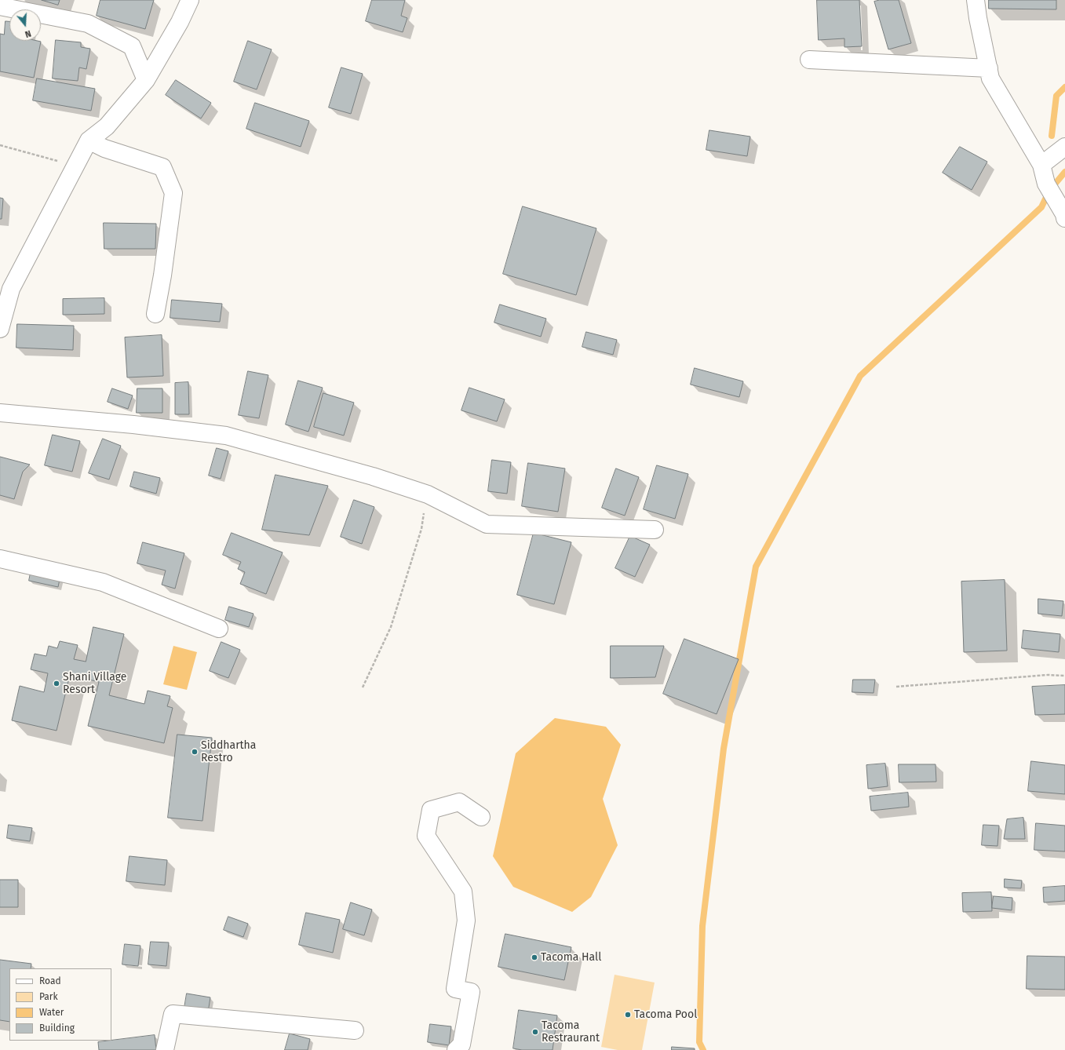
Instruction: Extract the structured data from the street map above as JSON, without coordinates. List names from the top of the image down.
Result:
{
  "places": [
    "Shani Village Resort",
    "Siddhartha Restro",
    "Tacoma Hall",
    "Tacoma Pool",
    "Tacoma Restraurant"
  ],
  "legend": [
    "Road",
    "Park",
    "Water",
    "Building"
  ],
  "north": "bottom"
}
